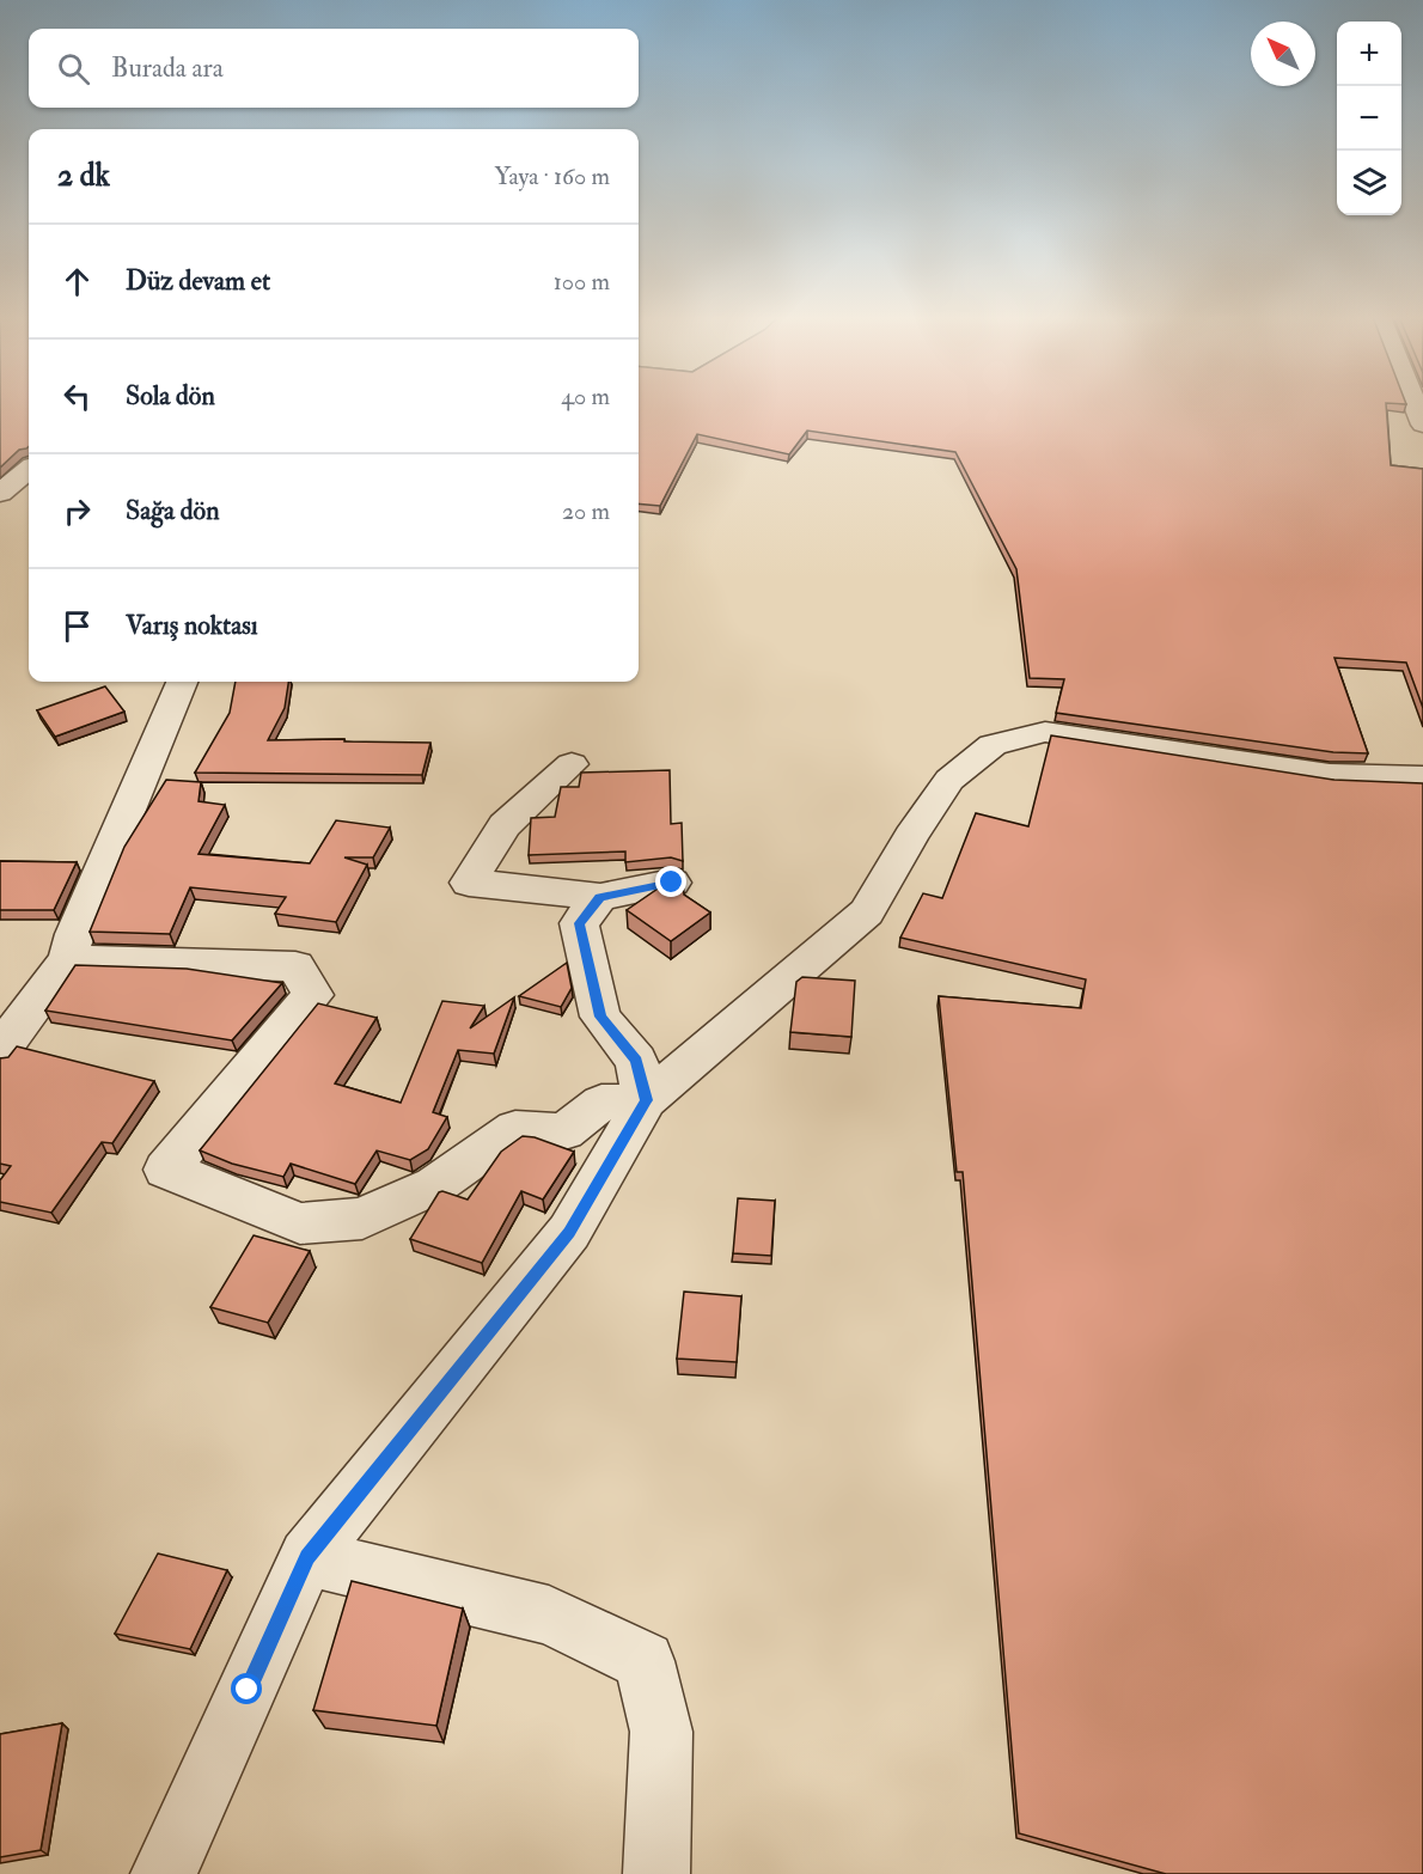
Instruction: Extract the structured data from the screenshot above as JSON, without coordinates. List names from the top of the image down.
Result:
{
  "north": "top left",
  "page": {
    "map_buttons": ["+", "−"],
    "search": "Burada ara",
    "heading": ["2 dk", "Yaya · 160 m"],
    "list": [
      ["Düz devam et", "100 m"],
      ["Sola dön", "40 m"],
      ["Sağa dön", "20 m"],
      "Varış noktası"
    ]
  }
}
